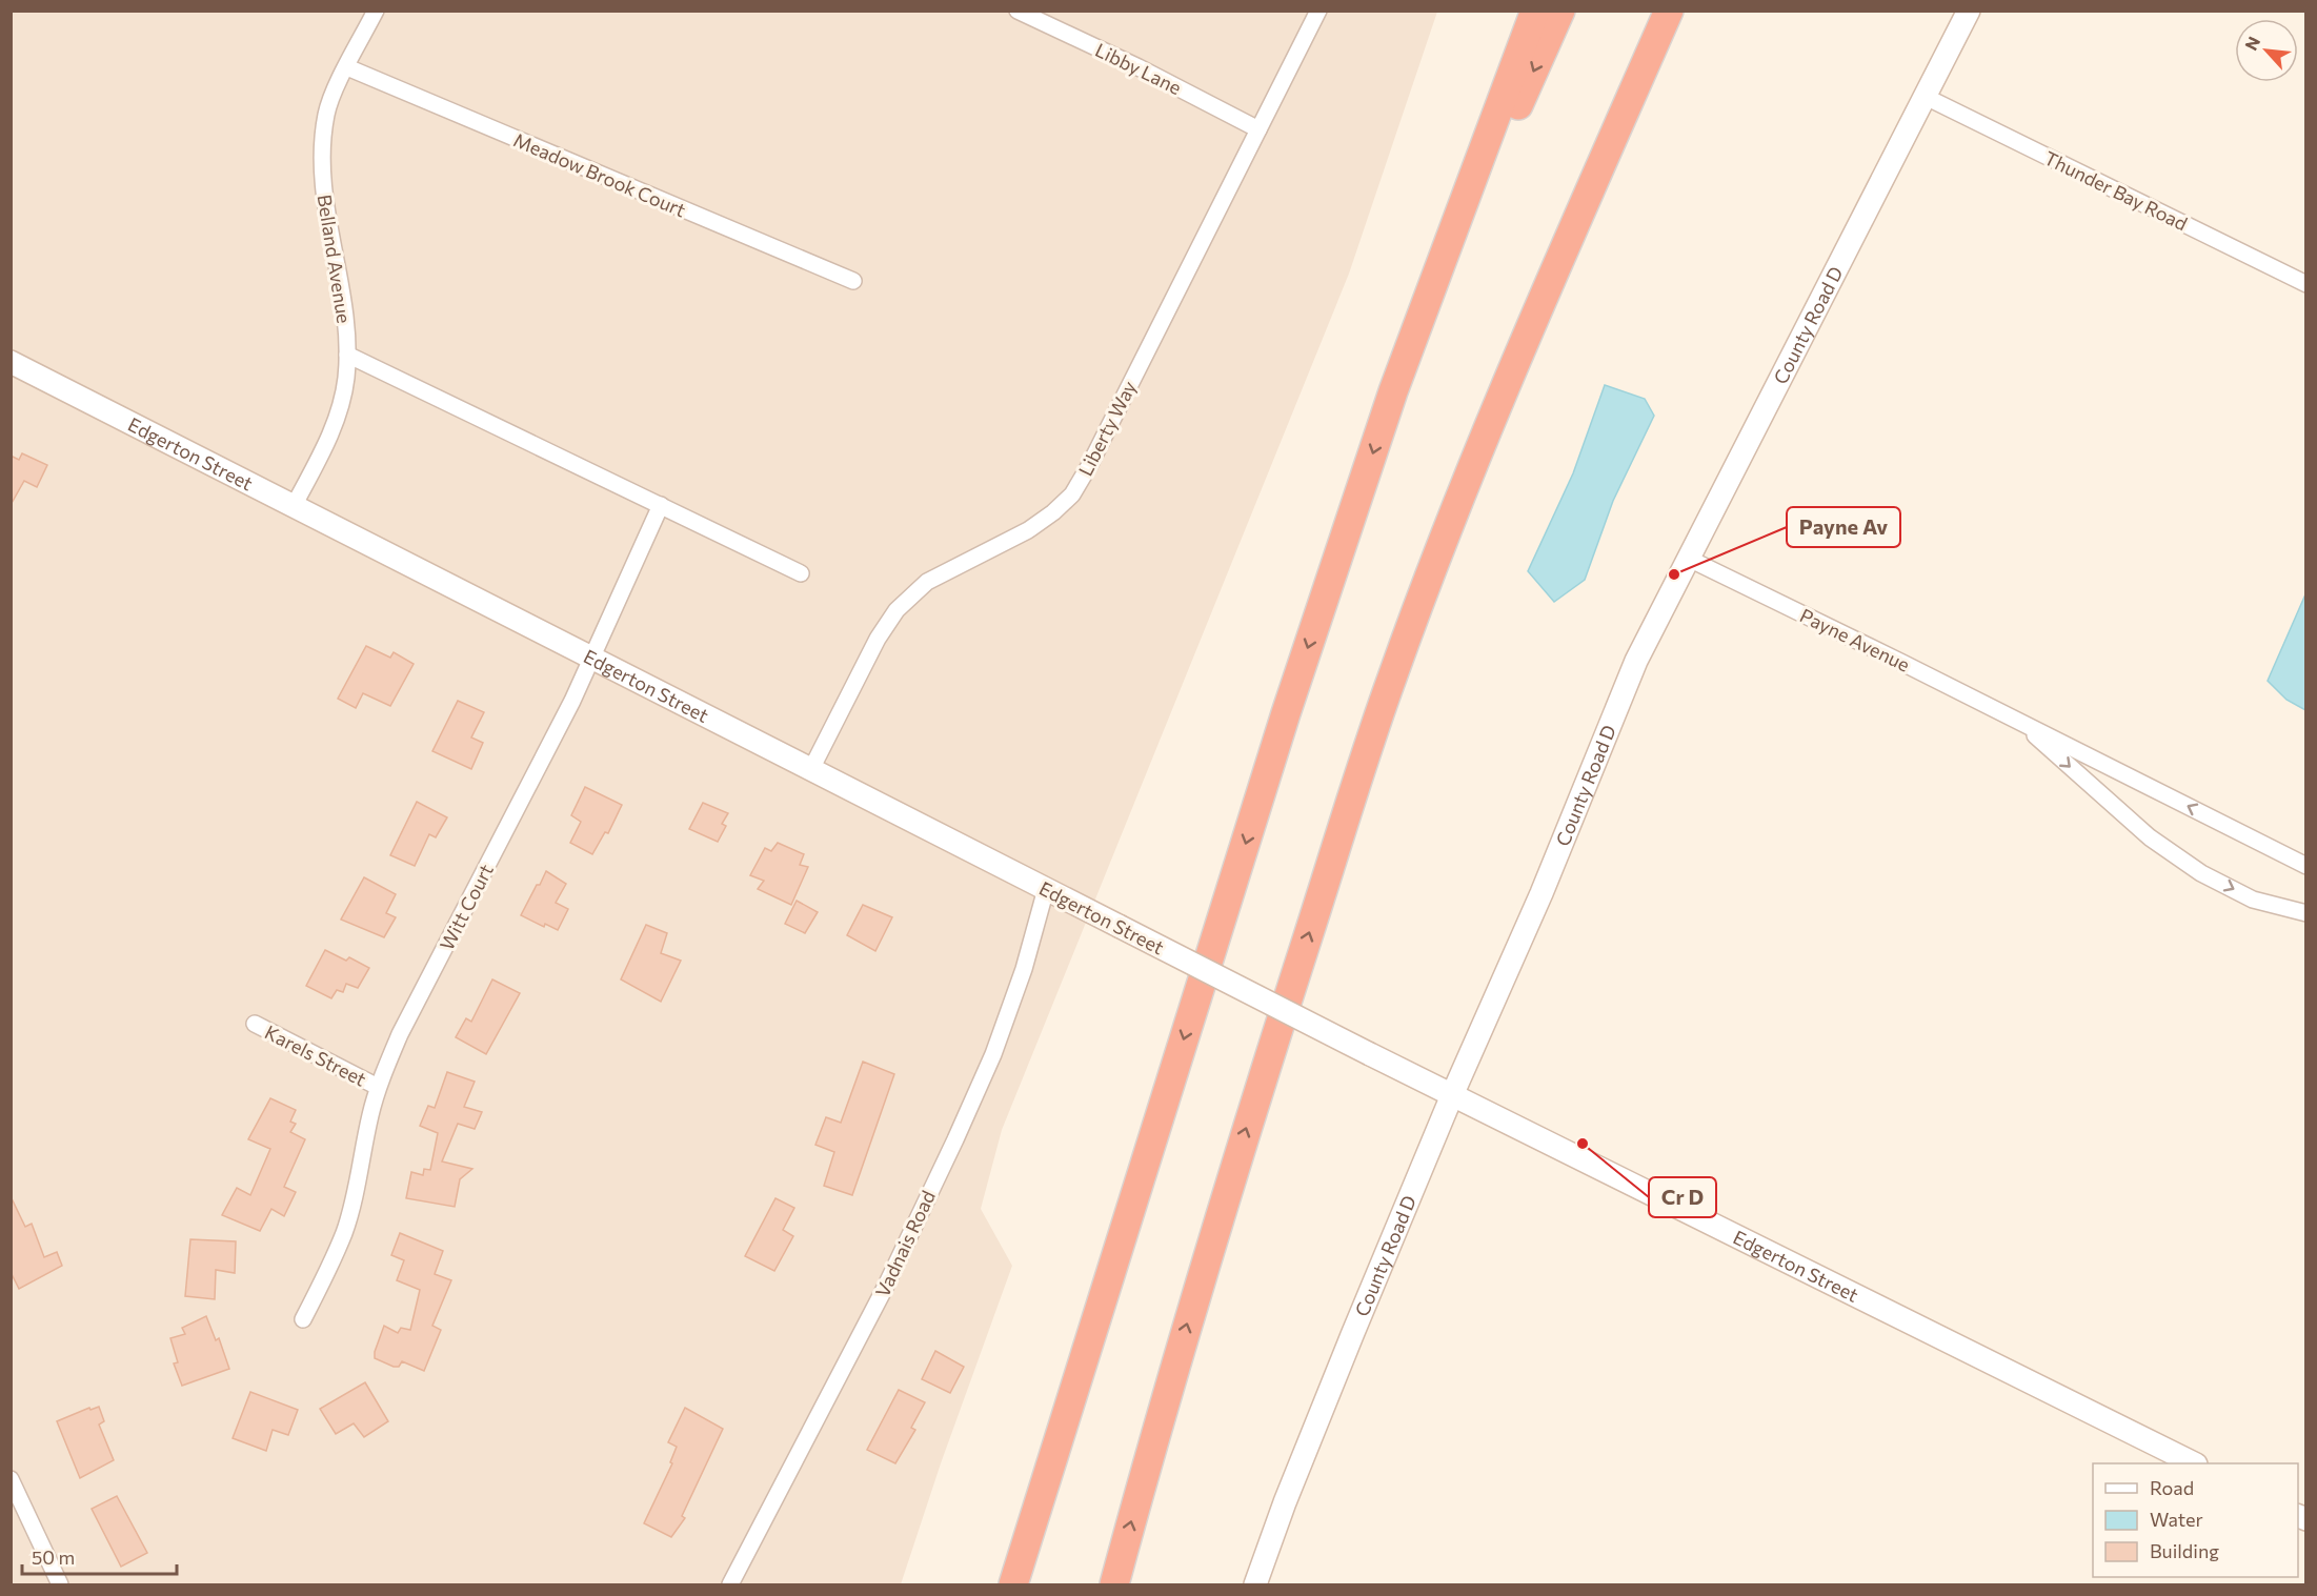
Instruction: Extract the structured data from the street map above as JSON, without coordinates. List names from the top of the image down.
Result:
{
  "streets": {
    "street": [
      "Libby Lane",
      "Meadow Brook Court",
      "Thunder Bay Road",
      "Belland Avenue",
      "County Road D",
      "Liberty Way",
      "Edgerton Street",
      "Payne Avenue",
      "Witt Court",
      "Karels Street",
      "Vadnais Road"
    ]
  },
  "crossings": [
    ["Libby Lane", "Liberty Way"],
    ["Meadow Brook Court", "Belland Avenue"],
    ["Thunder Bay Road", "County Road D"],
    ["Belland Avenue", "Edgerton Street"],
    ["County Road D", "Edgerton Street"],
    ["County Road D", "Payne Avenue"],
    ["Liberty Way", "Edgerton Street"],
    ["Edgerton Street", "Witt Court"],
    ["Edgerton Street", "Vadnais Road"],
    ["Witt Court", "Karels Street"]
  ],
  "places": ["Payne Av", "Cr D"],
  "legend": ["Road", "Water", "Building"],
  "scale_bar": "50 m",
  "north": "top left"
}
